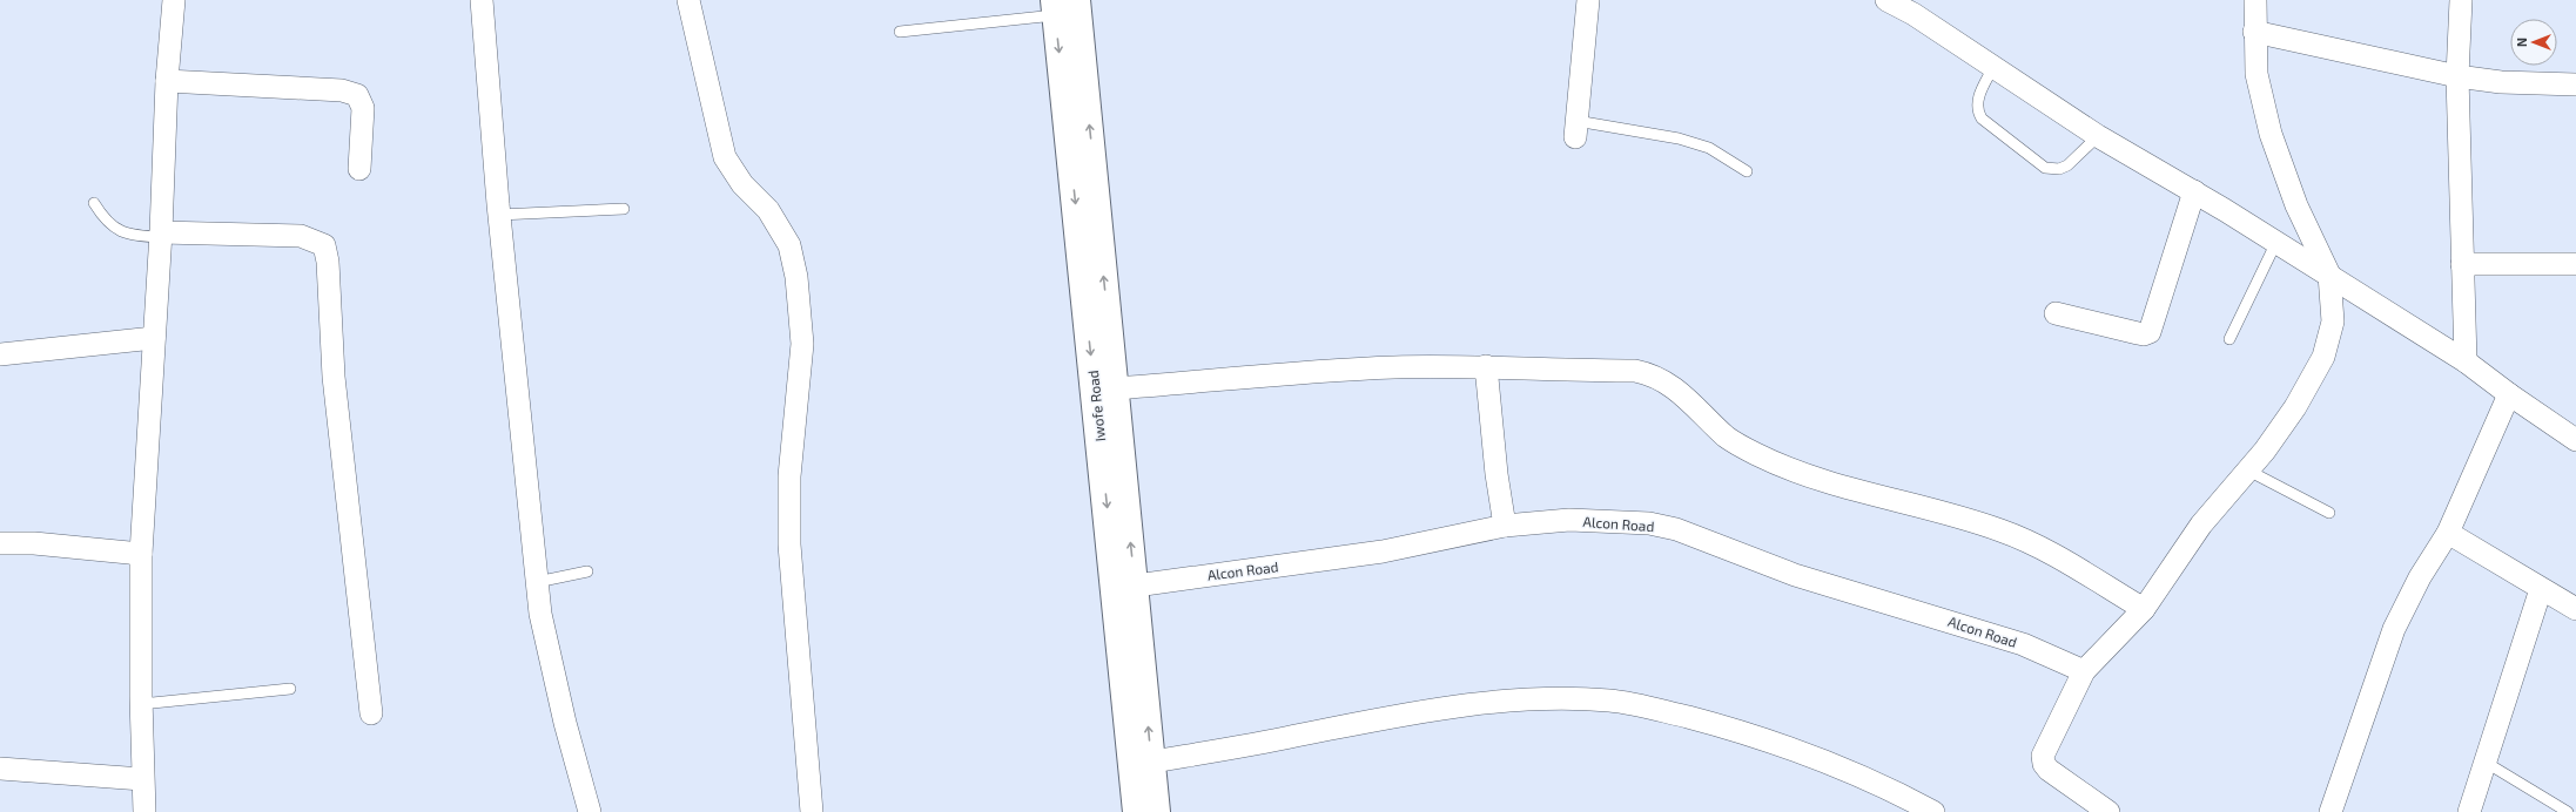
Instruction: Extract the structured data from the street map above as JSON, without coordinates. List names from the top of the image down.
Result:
{
  "streets": {
    "street": ["Iwofe Road", "Alcon Road"]
  },
  "crossings": [
    ["Iwofe Road", "Alcon Road"]
  ],
  "north": "left"
}
